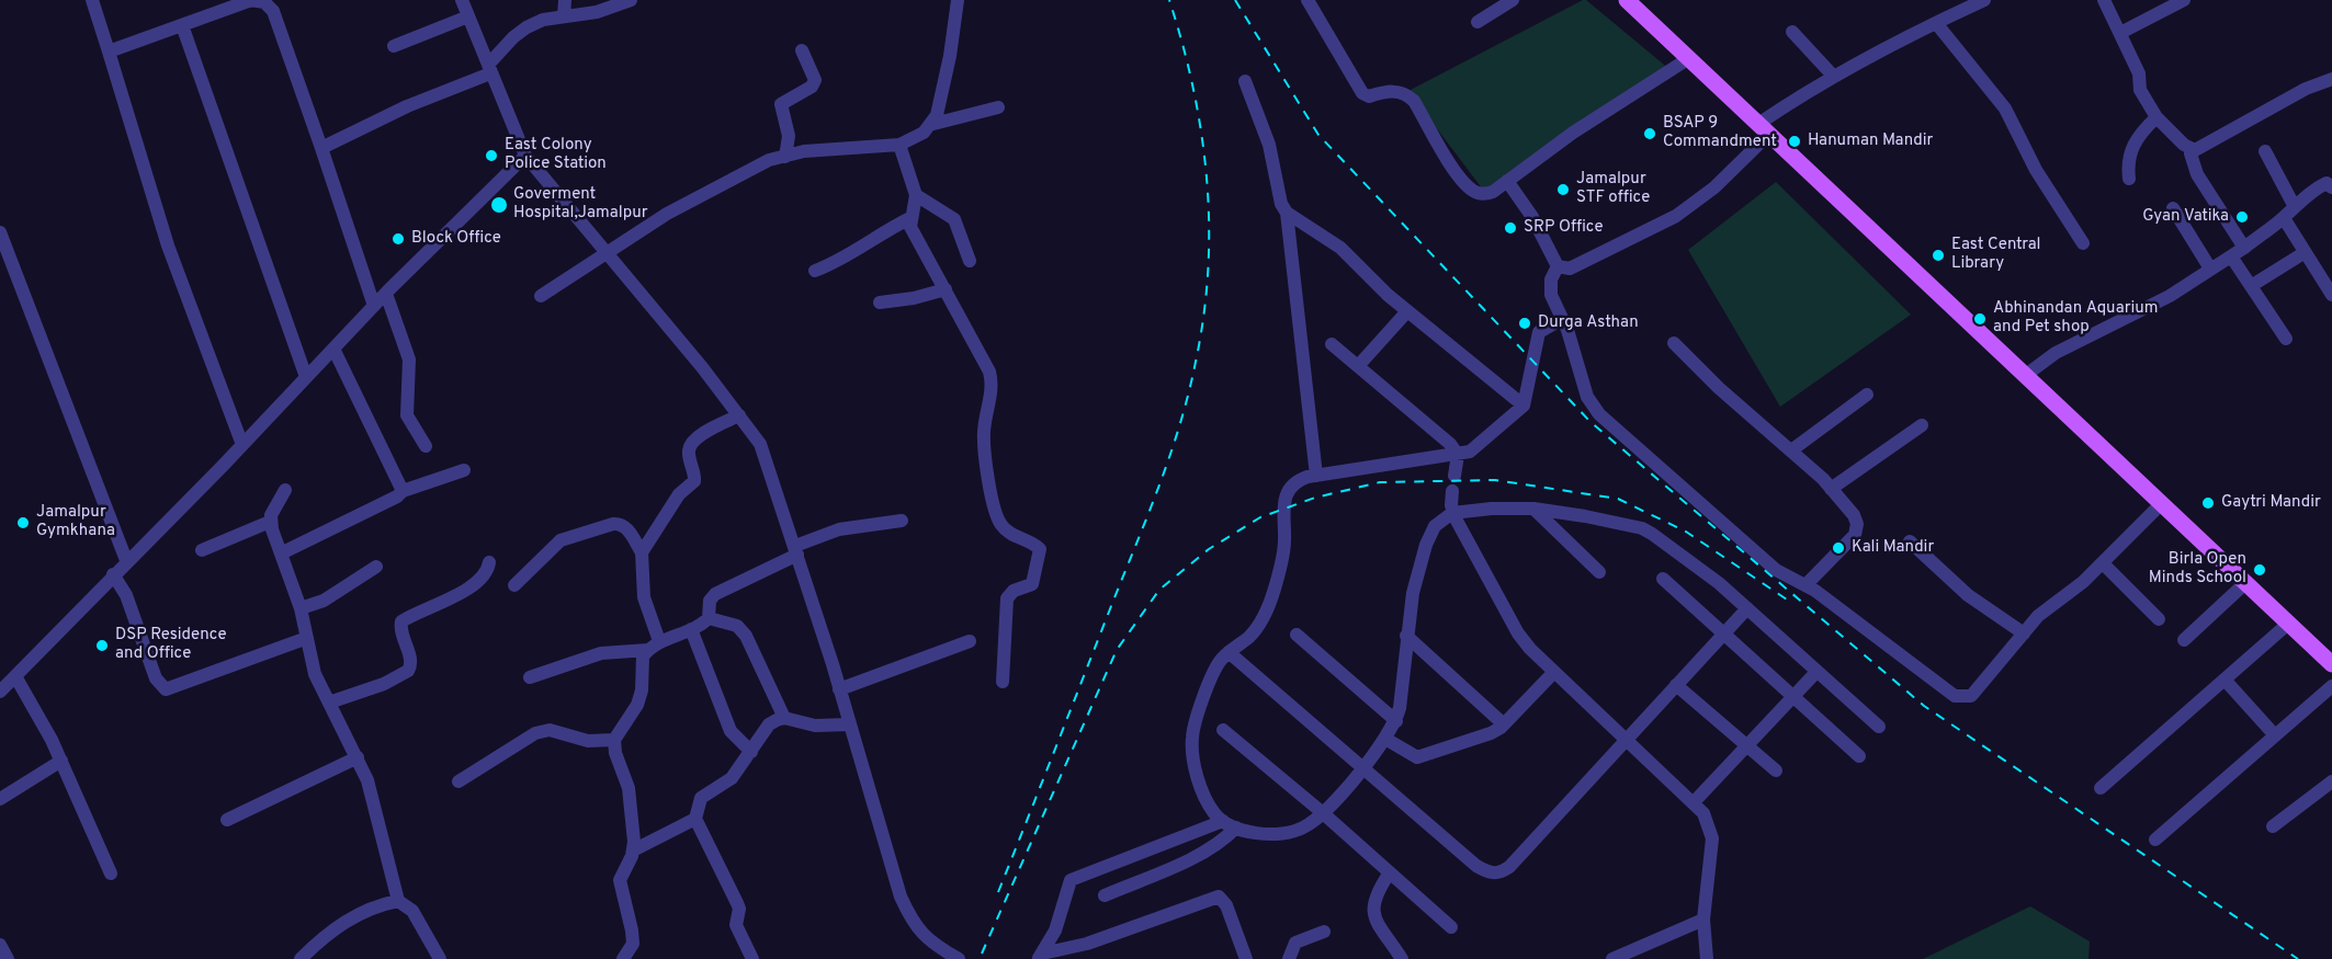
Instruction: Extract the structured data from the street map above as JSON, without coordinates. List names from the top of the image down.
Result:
{
  "places": [
    "BSAP 9 Commandment",
    "Hanuman Mandir",
    "East Colony Police Station",
    "Jamalpur STF office",
    "Goverment Hospital,Jamalpur",
    "Gyan Vatika",
    "SRP Office",
    "Block Office",
    "East Central Library",
    "Abhinandan Aquarium and Pet shop",
    "Durga Asthan",
    "Gaytri Mandir",
    "Jamalpur Gymkhana",
    "Kali Mandir",
    "Birla Open Minds School",
    "DSP Residence and Office"
  ]
}
